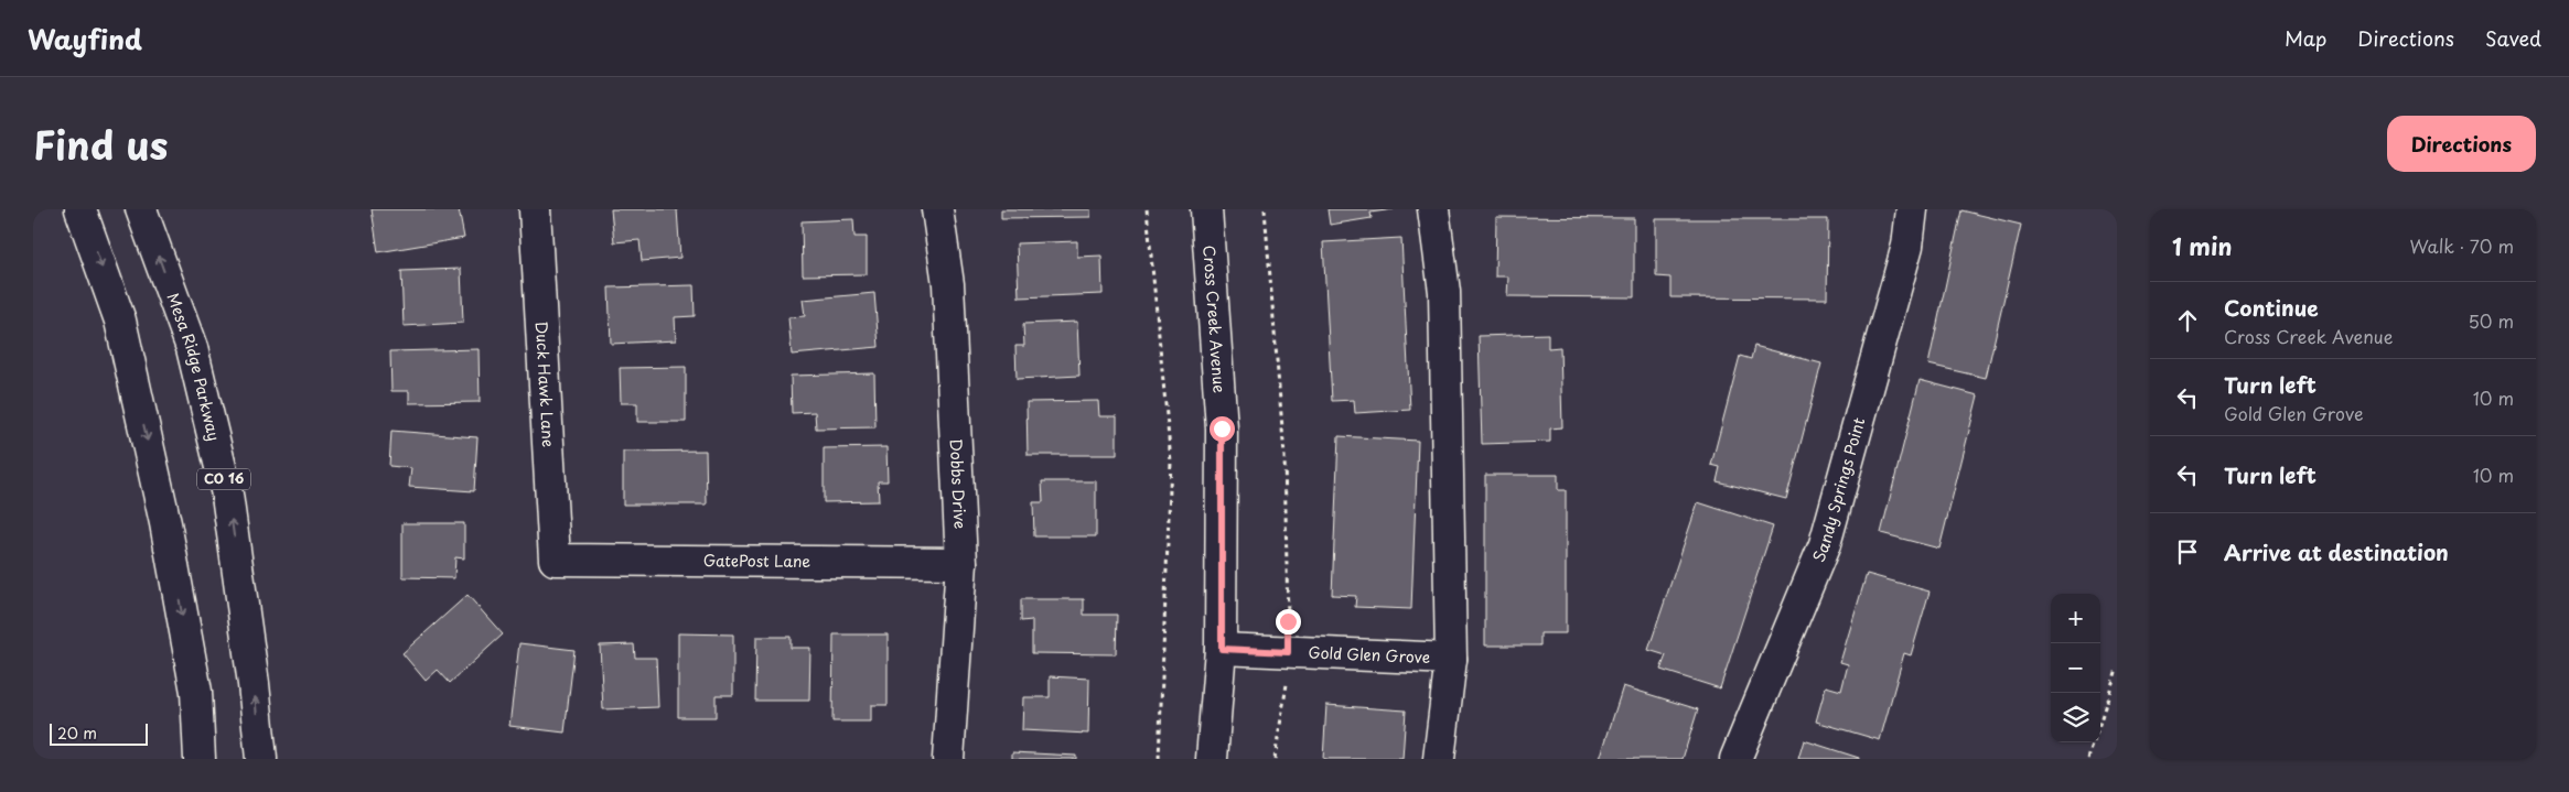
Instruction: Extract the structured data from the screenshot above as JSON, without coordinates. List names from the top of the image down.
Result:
{
  "streets": {
    "main road": [
      "Cross Creek Avenue",
      "Mesa Ridge Parkway",
      "Duck Hawk Lane",
      "CO 16",
      "Dobbs Drive",
      "Sandy Springs Point",
      "GatePost Lane",
      "Gold Glen Grove"
    ]
  },
  "crossings": [
    ["Cross Creek Avenue", "Gold Glen Grove"],
    ["Duck Hawk Lane", "GatePost Lane"],
    ["Dobbs Drive", "GatePost Lane"]
  ],
  "scale_bar": "20 m",
  "page": {
    "header": "Wayfind",
    "nav": ["Map", "Directions", "Saved"],
    "title": "Find us",
    "buttons": "Directions",
    "heading": ["1 min", "Walk · 70 m"],
    "list": [
      ["Continue", "Cross Creek Avenue", "50 m"],
      ["Turn left", "Gold Glen Grove", "10 m"],
      ["Turn left", "10 m"],
      "Arrive at destination"
    ],
    "map_buttons": ["+", "−"],
    "scale": "20 m"
  }
}
